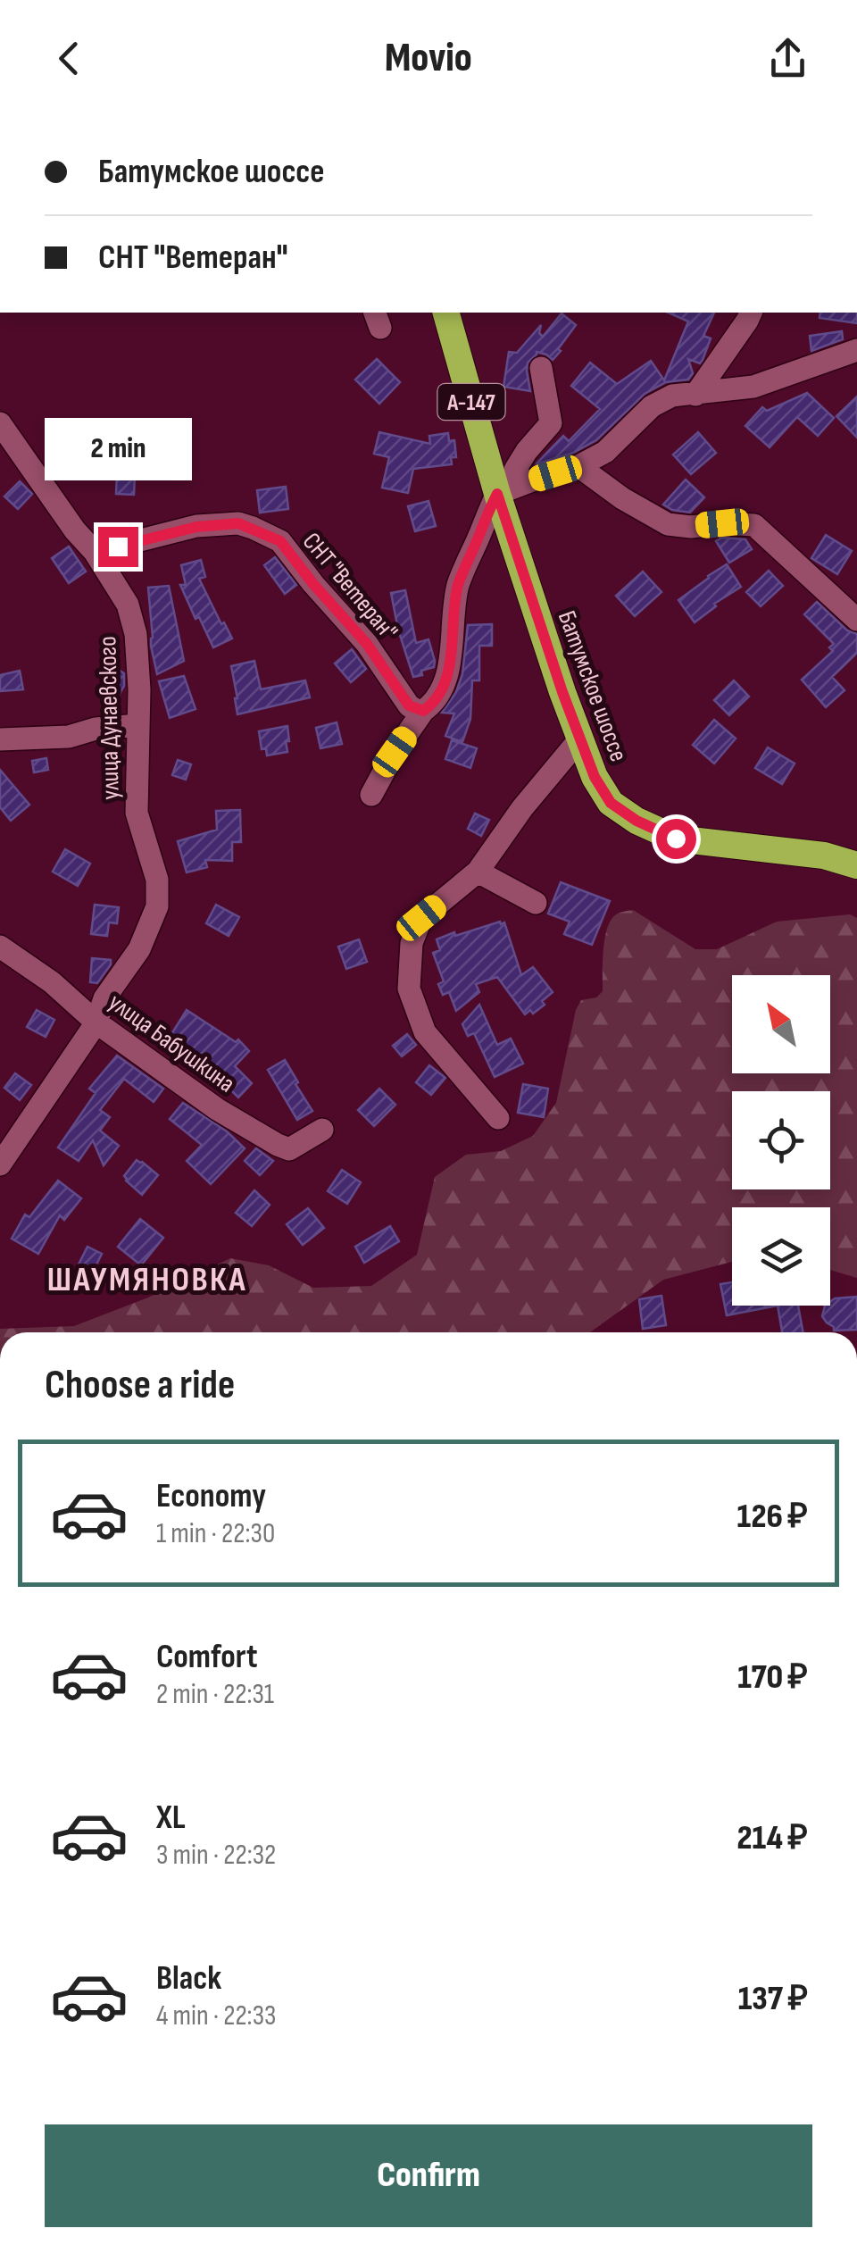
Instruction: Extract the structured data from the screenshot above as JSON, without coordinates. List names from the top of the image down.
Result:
{
  "streets": {
    "highway": ["А-147", "Батумское шоссе"],
    "street": ["СНТ \"Ветеран\"", "улица Дунаевского", "улица Бабушкина"]
  },
  "crossings": [
    ["СНТ \"Ветеран\"", "улица Дунаевского"],
    ["улица Дунаевского", "улица Бабушкина"]
  ],
  "districts": ["ШАУМЯНОВКА"],
  "north": "top left",
  "page": {
    "header": "Movio",
    "banner": ["Батумское шоссе", "СНТ \"Ветеран\""],
    "bubble": "2 min",
    "heading": "Choose a ride",
    "list": [
      {
        "name": "Economy",
        "note": "1 min · 22:30",
        "value": "126 ₽"
      },
      {
        "name": "Comfort",
        "note": "2 min · 22:31",
        "value": "170 ₽"
      },
      {
        "name": "XL",
        "note": "3 min · 22:32",
        "value": "214 ₽"
      },
      {
        "name": "Black",
        "note": "4 min · 22:33",
        "value": "137 ₽"
      }
    ],
    "buttons": "Confirm"
  }
}
